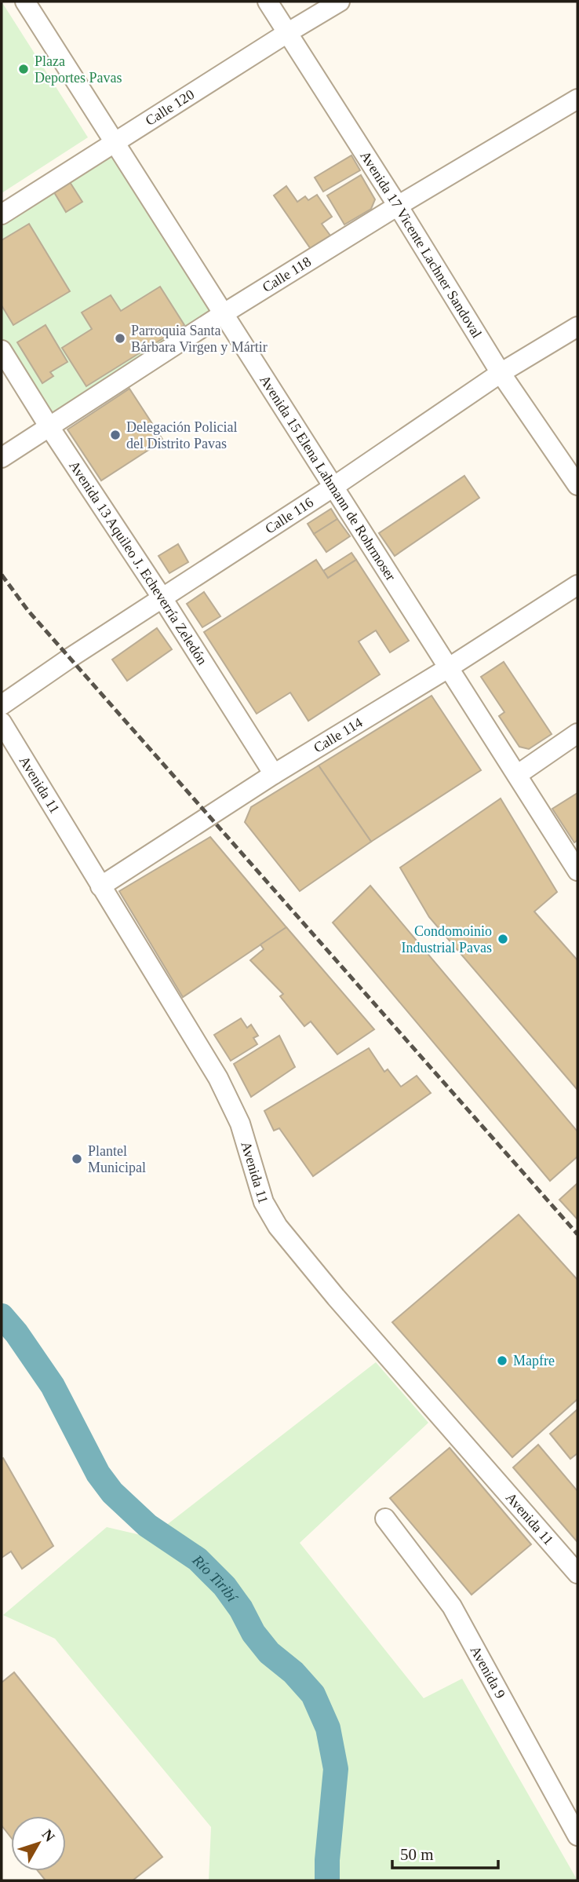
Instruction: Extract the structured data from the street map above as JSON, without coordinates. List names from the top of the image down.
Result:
{
  "streets": {
    "street": [
      "Calle 120",
      "Avenida 17 Vicente Lachner Sandoval",
      "Calle 118",
      "Avenida 15 Elena Lahmann de Rohrmoser",
      "Calle 116",
      "Avenida 13 Aquileo J. Echeverría Zeledón",
      "Calle 114",
      "Avenida 11",
      "Avenida 9"
    ]
  },
  "crossings": [
    ["Calle 120", "Avenida 17 Vicente Lachner Sandoval"],
    ["Calle 120", "Avenida 15 Elena Lahmann de Rohrmoser"],
    ["Avenida 17 Vicente Lachner Sandoval", "Calle 118"],
    ["Avenida 17 Vicente Lachner Sandoval", "Calle 116"],
    ["Calle 118", "Avenida 15 Elena Lahmann de Rohrmoser"],
    ["Calle 118", "Avenida 13 Aquileo J. Echeverría Zeledón"],
    ["Avenida 15 Elena Lahmann de Rohrmoser", "Calle 116"],
    ["Avenida 15 Elena Lahmann de Rohrmoser", "Calle 114"],
    ["Calle 116", "Avenida 13 Aquileo J. Echeverría Zeledón"],
    ["Avenida 13 Aquileo J. Echeverría Zeledón", "Calle 114"],
    ["Calle 114", "Avenida 11"]
  ],
  "water": ["Río Tiribí"],
  "places": [
    "Plaza Deportes Pavas",
    "Parroquia Santa Bárbara Virgen y Mártir",
    "Delegación Policial del Distrito Pavas",
    "Condomoinio Industrial Pavas",
    "Plantel Municipal",
    "Mapfre"
  ],
  "scale_bar": "50 m",
  "north": "top right"
}
